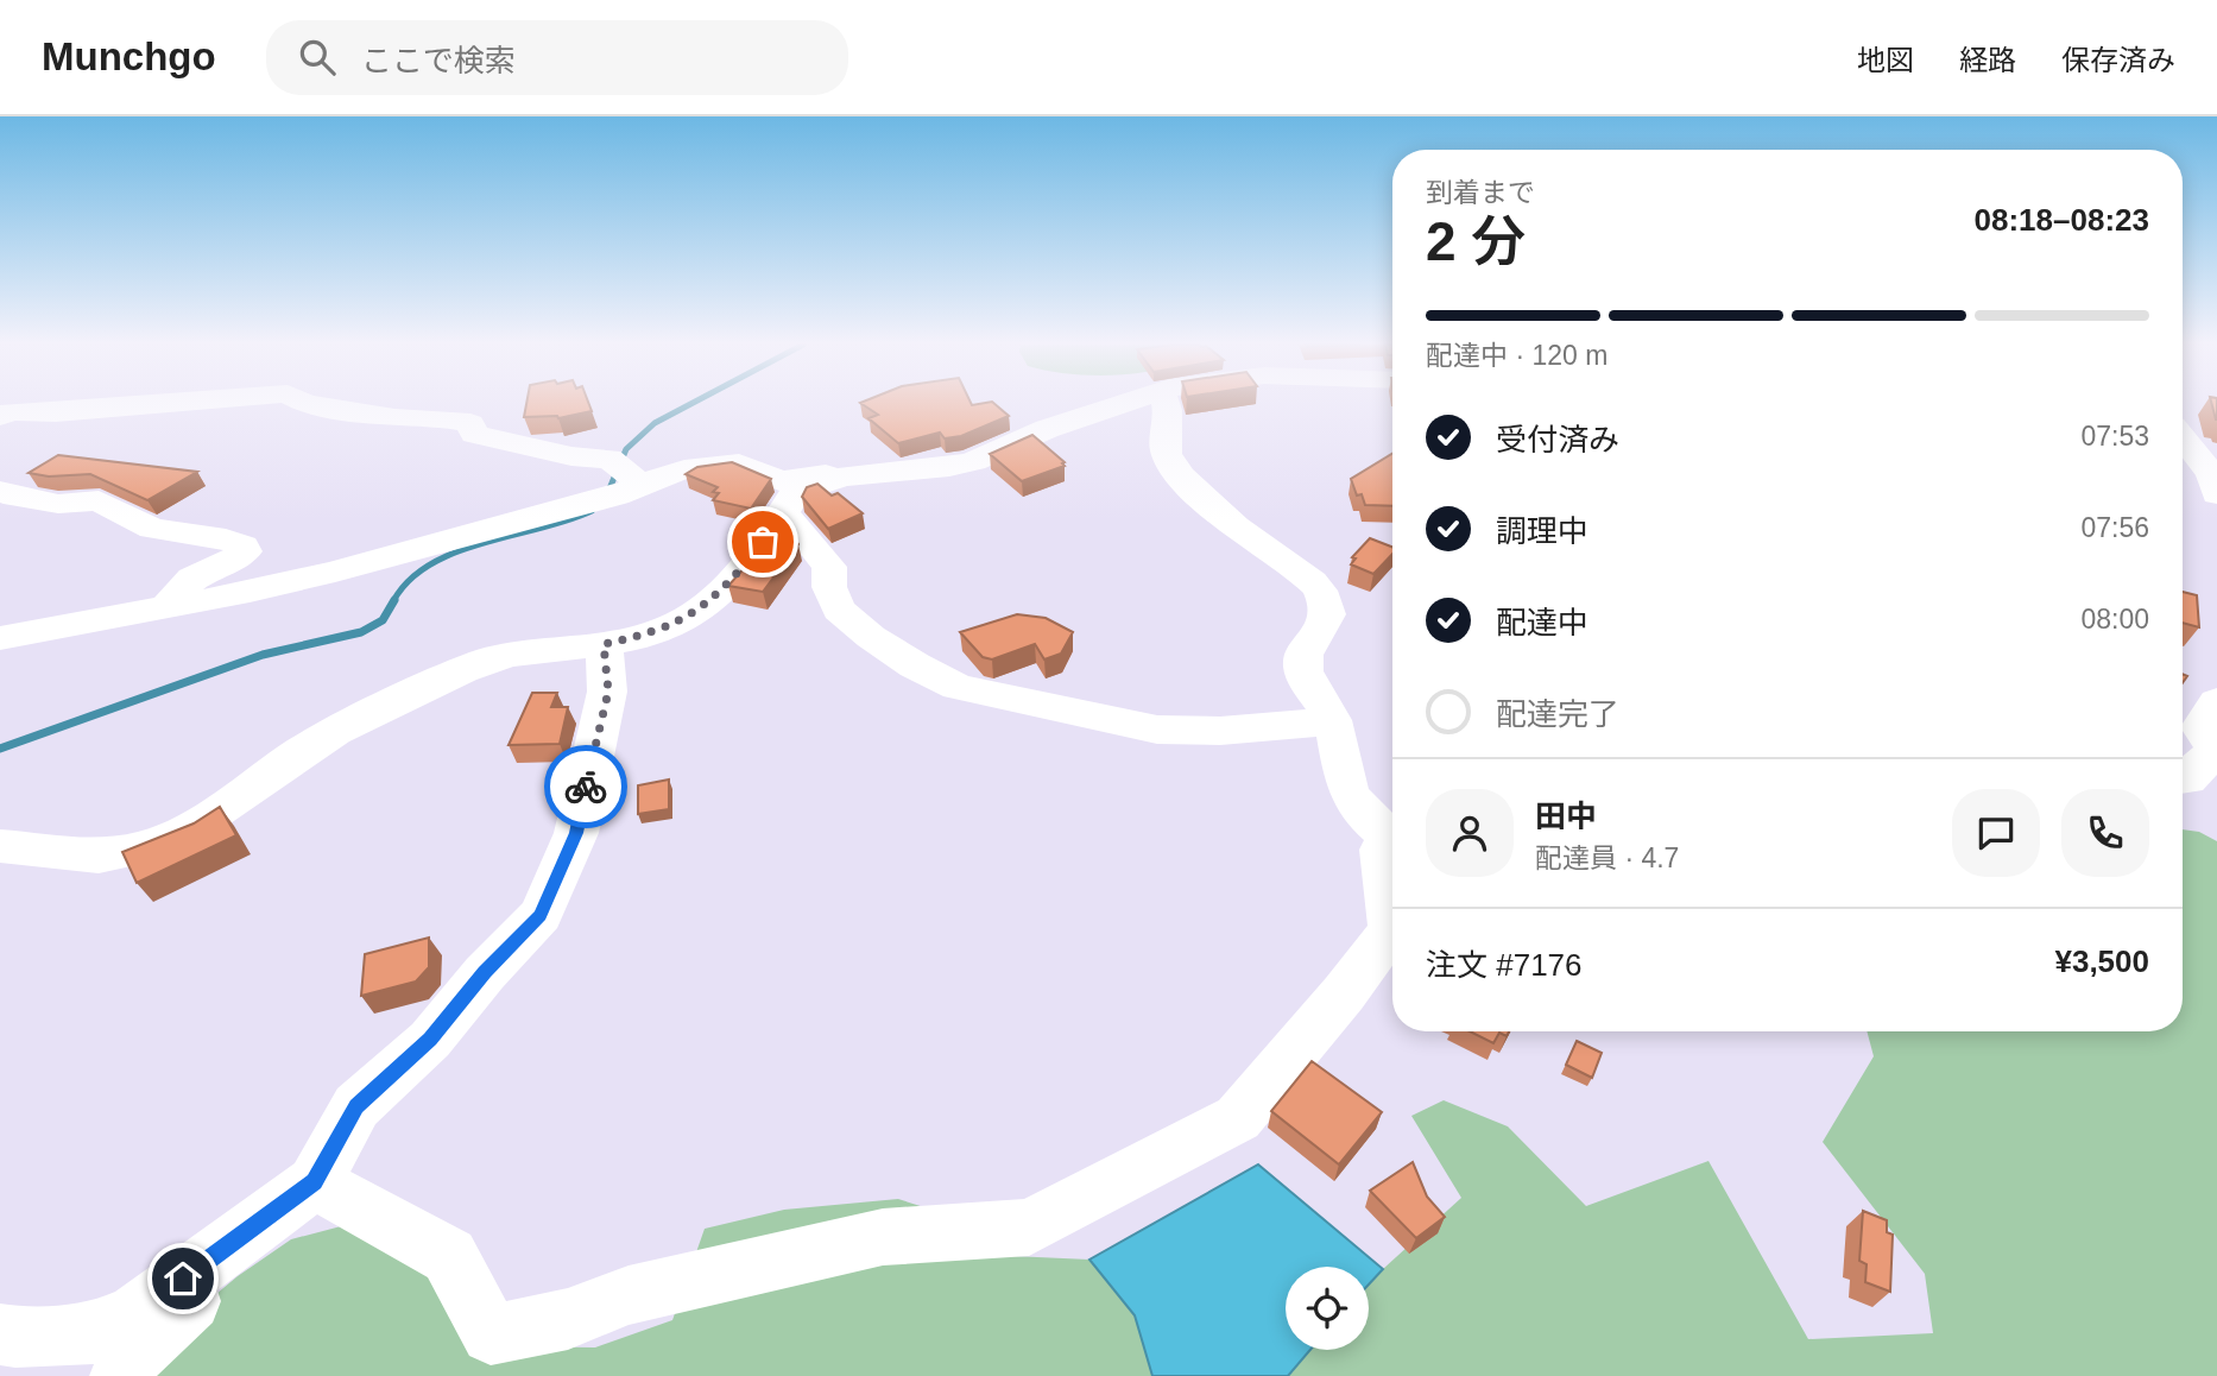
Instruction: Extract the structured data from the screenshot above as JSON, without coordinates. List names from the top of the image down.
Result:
{
  "page": {
    "header": "Munchgo",
    "search": "ここで検索",
    "nav": ["地図", "経路", "保存済み"],
    "heading": ["2 分", "到着まで", "08:18–08:23"],
    "panel": [
      "田中",
      "配達員 · 4.7",
      "注文 #7176",
      "¥3,500"
    ],
    "bar": "配達中 · 120 m",
    "list": [
      ["受付済み", "07:53"],
      ["調理中", "07:56"],
      ["配達中", "08:00"],
      "配達完了"
    ]
  }
}
